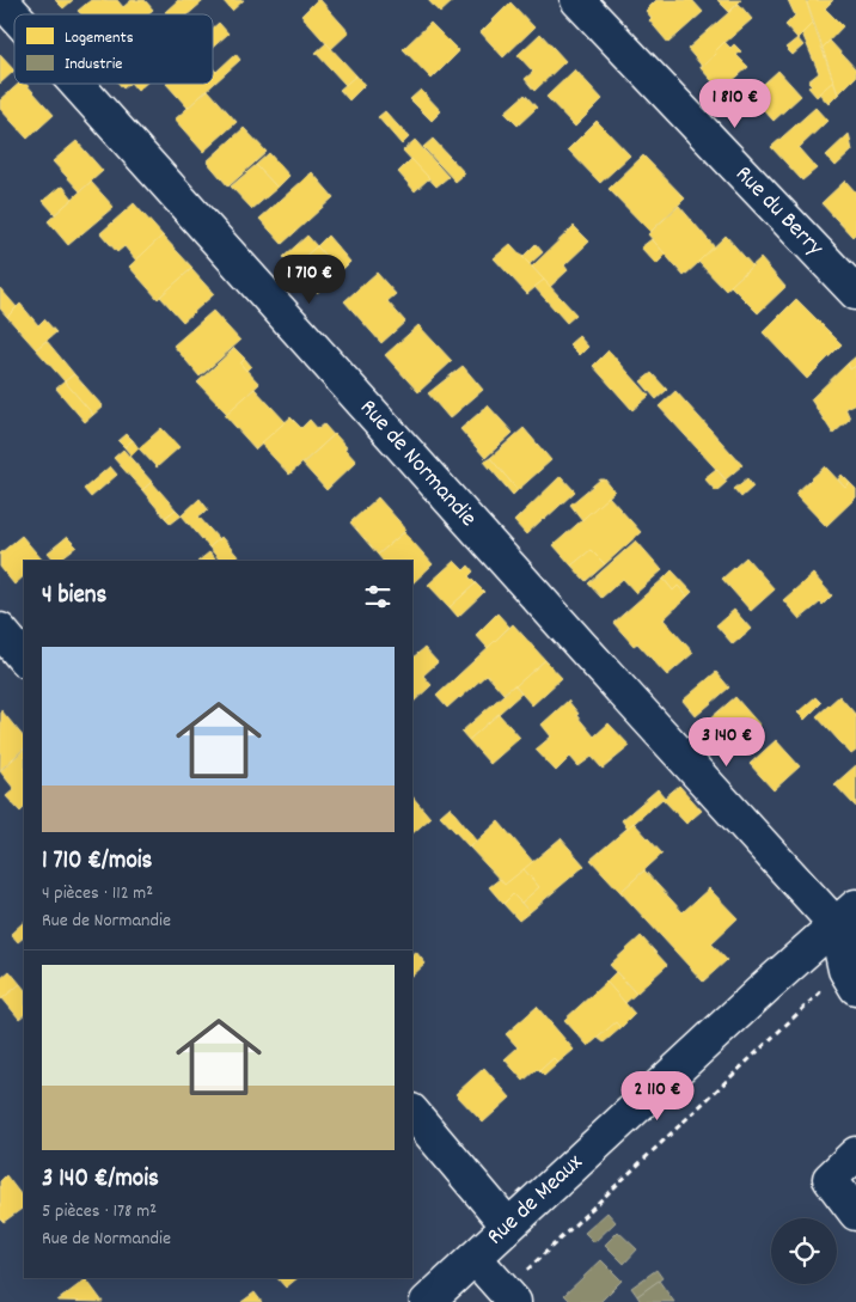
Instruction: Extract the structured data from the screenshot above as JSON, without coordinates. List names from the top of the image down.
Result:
{
  "streets": {
    "street": ["Rue du Berry", "Rue de Normandie", "Rue de Meaux"]
  },
  "crossings": [
    ["Rue de Normandie", "Rue de Meaux"]
  ],
  "legend": ["Logements", "Industrie"],
  "page": {
    "price": [
      "1 810 €",
      "1 710 €",
      "3 140 €",
      "2 110 €"
    ],
    "heading": "4 biens",
    "list": [
      {
        "name": "1 710 €/mois",
        "note": "4 pièces · 112 m² · Rue de Normandie"
      },
      {
        "name": "3 140 €/mois",
        "note": "5 pièces · 178 m² · Rue de Normandie"
      }
    ]
  }
}
